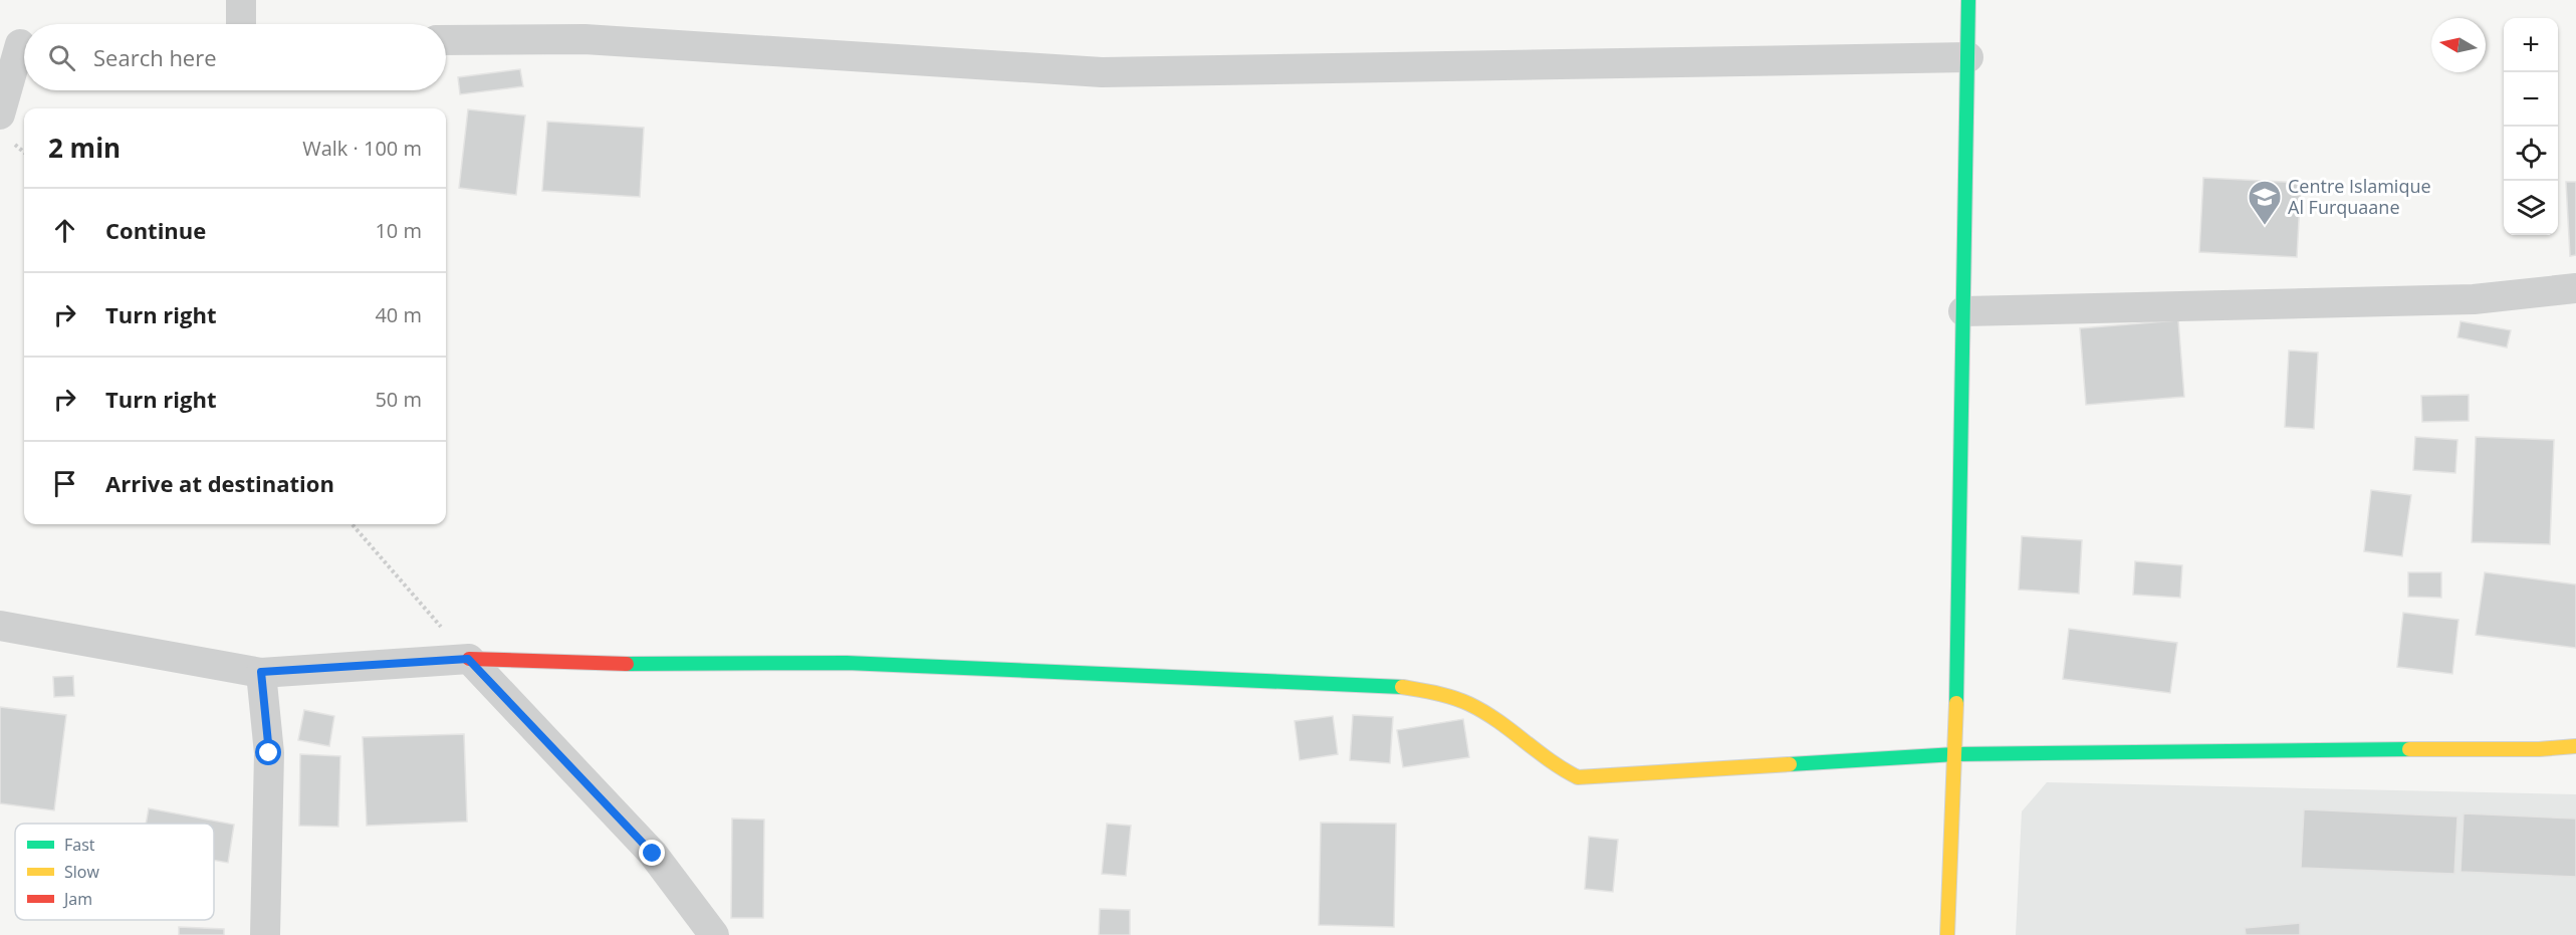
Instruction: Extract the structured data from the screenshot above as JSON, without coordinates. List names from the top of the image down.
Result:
{
  "places": {
    "school or university": ["Centre Islamique Al Furquaane"]
  },
  "legend": ["Fast", "Slow", "Jam"],
  "north": "left",
  "page": {
    "map_buttons": ["+", "−"],
    "search": "Search here",
    "heading": ["2 min", "Walk · 100 m"],
    "list": [
      ["Continue", "10 m"],
      ["Turn right", "40 m"],
      ["Turn right", "50 m"],
      "Arrive at destination"
    ]
  }
}
